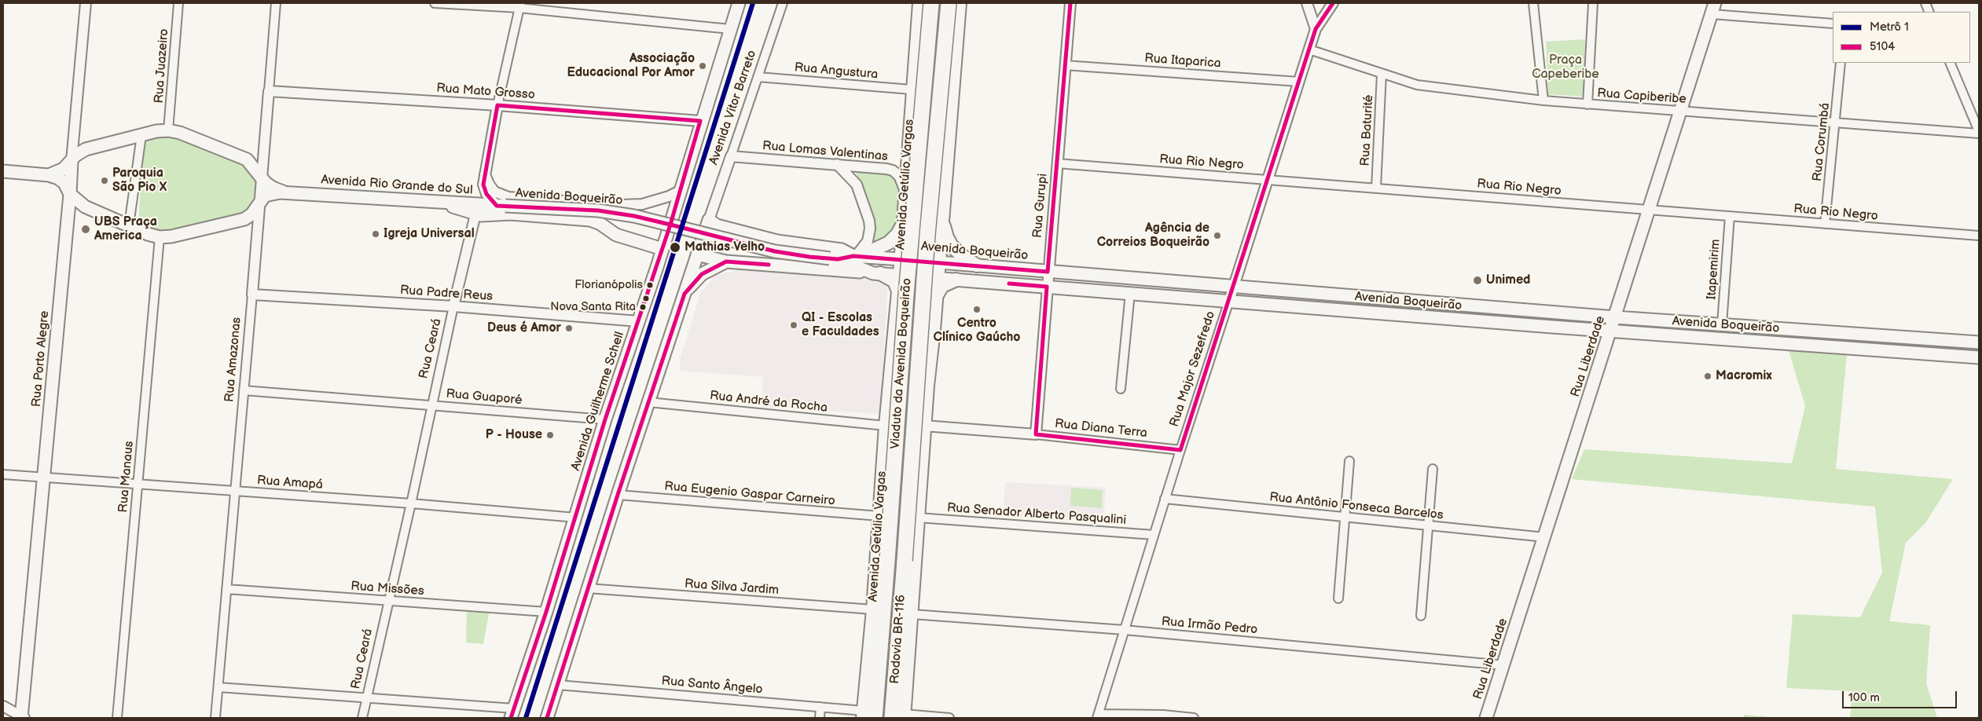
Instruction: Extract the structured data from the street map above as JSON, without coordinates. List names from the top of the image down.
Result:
{
  "streets": {
    "highway": ["Viaduto da Avenida Boqueirão", "Rodovia BR-116"],
    "main road": [
      "Avenida Getúlio Vargas",
      "Avenida Rio Grande do Sul",
      "Avenida Boqueirão",
      "Rua Liberdade",
      "Rua Porto Alegre",
      "Avenida Guilherme Schell"
    ],
    "street": [
      "Rua Itaparica",
      "Rua Juazeiro",
      "Rua Angustura",
      "Rua Mato Grosso",
      "Rua Capiberibe",
      "Avenida Vitor Barreto",
      "Rua Baturité",
      "Rua Corumbá",
      "Rua Lomas Valentinas",
      "Rua Rio Negro",
      "Rua Gurupi",
      "Itapemirim",
      "Rua Padre Reus",
      "Rua Ceará",
      "Rua Amazonas",
      "Rua Major Sezefredo",
      "Rua Guaporé",
      "Rua André da Rocha",
      "Rua Diana Terra",
      "Rua Manaus",
      "Rua Amapá",
      "Rua Eugenio Gaspar Carneiro",
      "Rua Antônio Fonseca Barcelos",
      "Rua Senador Alberto Pasqualini",
      "Rua Silva Jardim",
      "Rua Missões",
      "Rua Irmão Pedro",
      "Rua Santo Ângelo"
    ]
  },
  "crossings": [
    ["Rua Itaparica", "Rua Gurupi"],
    ["Rua Itaparica", "Rua Major Sezefredo"],
    ["Rua Juazeiro", "Avenida Rio Grande do Sul"],
    ["Rua Angustura", "Avenida Vitor Barreto"],
    ["Rua Angustura", "Avenida Getúlio Vargas"],
    ["Rua Mato Grosso", "Rua Amazonas"],
    ["Rua Mato Grosso", "Avenida Guilherme Schell"],
    ["Rua Capiberibe", "Rua Baturité"],
    ["Rua Capiberibe", "Rua Corumbá"],
    ["Rua Capiberibe", "Rua Liberdade"],
    ["Rua Capiberibe", "Rua Major Sezefredo"],
    ["Avenida Vitor Barreto", "Rua Lomas Valentinas"],
    ["Rua Baturité", "Rua Rio Negro"],
    ["Rua Corumbá", "Rua Rio Negro"],
    ["Rua Lomas Valentinas", "Avenida Getúlio Vargas"],
    ["Rua Rio Negro", "Rua Gurupi"],
    ["Rua Rio Negro", "Itapemirim"],
    ["Rua Rio Negro", "Rua Liberdade"],
    ["Rua Rio Negro", "Rua Major Sezefredo"],
    ["Avenida Getúlio Vargas", "Avenida Boqueirão"],
    ["Avenida Getúlio Vargas", "Rua André da Rocha"],
    ["Avenida Getúlio Vargas", "Rua Eugenio Gaspar Carneiro"],
    ["Avenida Getúlio Vargas", "Rua Silva Jardim"],
    ["Avenida Getúlio Vargas", "Rodovia BR-116"],
    ["Avenida Getúlio Vargas", "Rua Santo Ângelo"],
    ["Avenida Rio Grande do Sul", "Avenida Boqueirão"],
    ["Avenida Rio Grande do Sul", "Rua Porto Alegre"],
    ["Avenida Rio Grande do Sul", "Rua Amazonas"],
    ["Avenida Boqueirão", "Rua Gurupi"],
    ["Avenida Boqueirão", "Itapemirim"],
    ["Avenida Boqueirão", "Rua Liberdade"],
    ["Avenida Boqueirão", "Rua Major Sezefredo"],
    ["Rua Gurupi", "Rua Diana Terra"],
    ["Rua Padre Reus", "Rua Ceará"],
    ["Rua Padre Reus", "Rua Amazonas"],
    ["Rua Padre Reus", "Avenida Guilherme Schell"],
    ["Rua Ceará", "Rua Guaporé"],
    ["Rua Ceará", "Rua Amapá"],
    ["Rua Ceará", "Rua Missões"],
    ["Rua Liberdade", "Rua Antônio Fonseca Barcelos"],
    ["Rua Liberdade", "Rua Irmão Pedro"],
    ["Rua Porto Alegre", "Rua Amapá"],
    ["Rua Amazonas", "Rua Guaporé"],
    ["Rua Amazonas", "Rua Amapá"],
    ["Rua Amazonas", "Rua Missões"],
    ["Viaduto da Avenida Boqueirão", "Rodovia BR-116"],
    ["Rua Major Sezefredo", "Rua Diana Terra"],
    ["Rua Major Sezefredo", "Rua Antônio Fonseca Barcelos"],
    ["Rua Major Sezefredo", "Rua Senador Alberto Pasqualini"],
    ["Rua Major Sezefredo", "Rua Irmão Pedro"],
    ["Rua Guaporé", "Avenida Guilherme Schell"],
    ["Avenida Guilherme Schell", "Rua Amapá"],
    ["Avenida Guilherme Schell", "Rua Missões"],
    ["Rua Manaus", "Rua Amapá"],
    ["Rodovia BR-116", "Rua Santo Ângelo"]
  ],
  "parks": ["Praça Capeberibe"],
  "places": [
    "Associação Educacional Por Amor",
    "Paroquia São Pio X",
    "UBS Praça America",
    "Igreja Universal",
    "Agência de Correios Boqueirão",
    "Mathias Velho",
    "Unimed",
    "Florianópolis",
    "Nova Santa Rita",
    "Centro Clínico Gaúcho",
    "QI - Escolas e Faculdades",
    "Deus é Amor",
    "Macromix",
    "P - House"
  ],
  "lines": ["metro line 1", "transit line 5104"],
  "legend": ["Metrô 1", "5104"],
  "scale_bar": "100 m"
}
